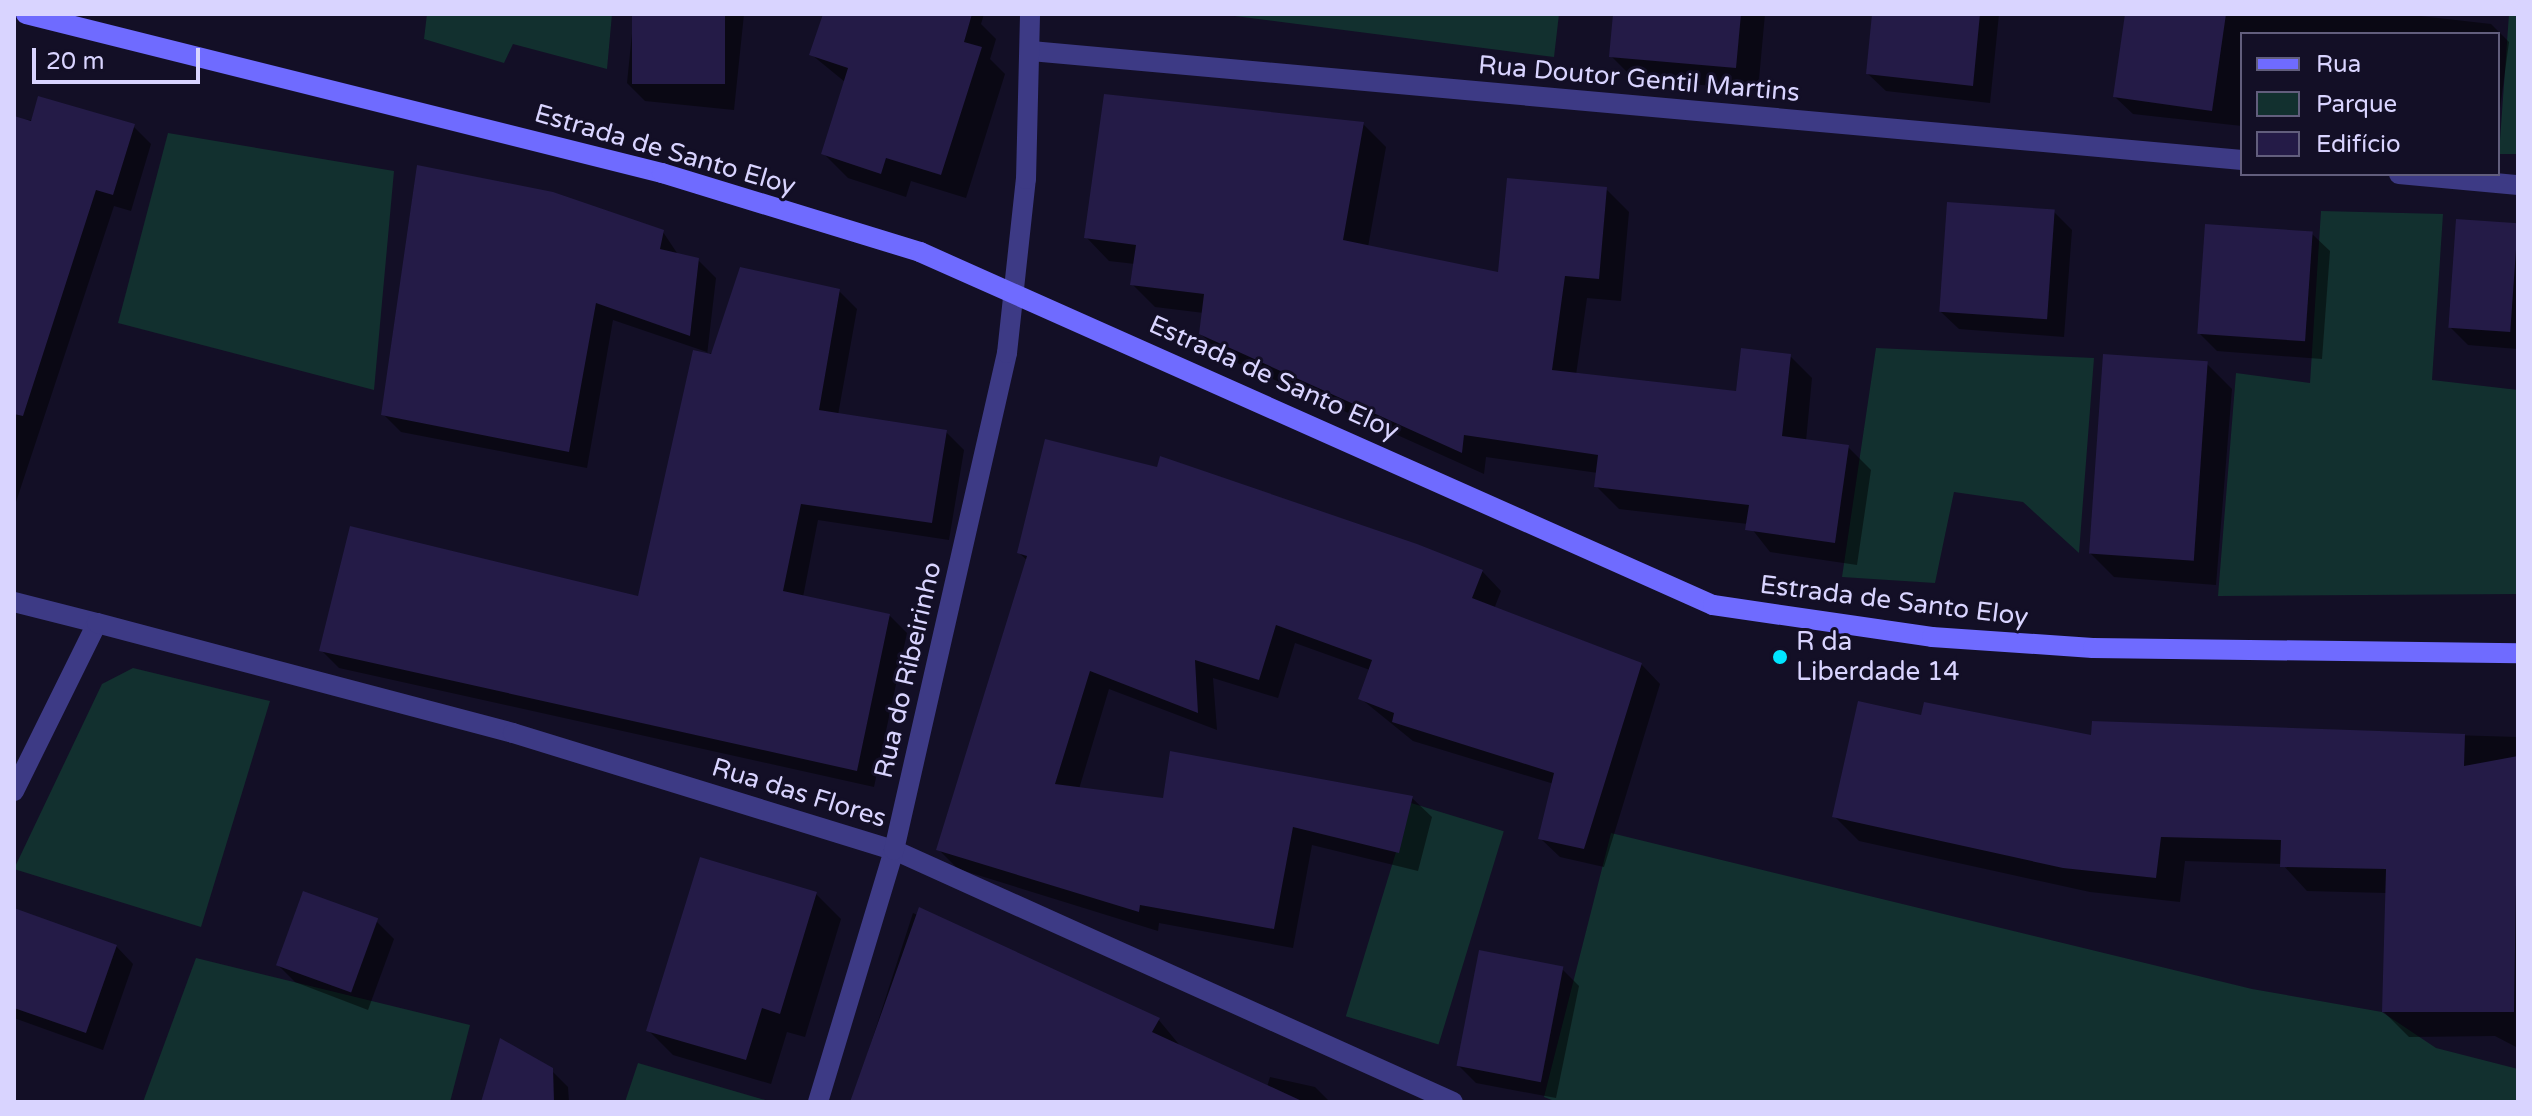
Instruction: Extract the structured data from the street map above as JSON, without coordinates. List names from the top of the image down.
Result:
{
  "streets": {
    "main road": ["Estrada de Santo Eloy"],
    "street": ["Rua Doutor Gentil Martins", "Rua do Ribeirinho", "Rua das Flores"]
  },
  "crossings": [
    ["Rua Doutor Gentil Martins", "Rua do Ribeirinho"],
    ["Estrada de Santo Eloy", "Rua do Ribeirinho"],
    ["Rua do Ribeirinho", "Rua das Flores"]
  ],
  "places": ["R da Liberdade 14"],
  "legend": ["Rua", "Parque", "Edifício"],
  "scale_bar": "20 m"
}
